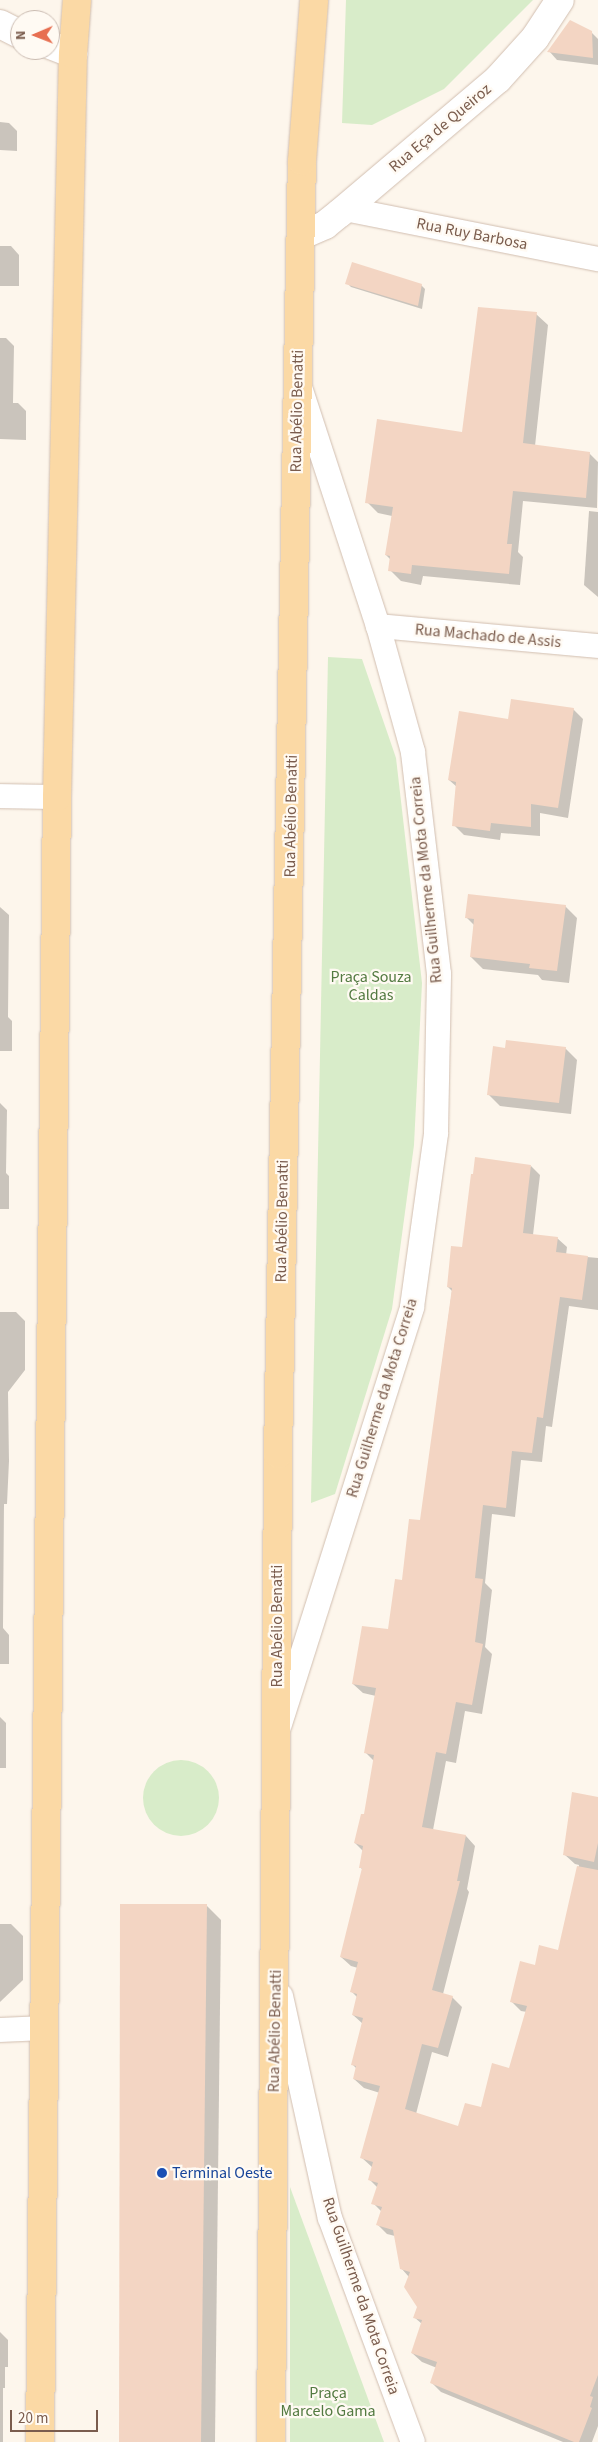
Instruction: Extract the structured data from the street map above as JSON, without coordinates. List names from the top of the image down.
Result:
{
  "streets": {
    "main road": ["Rua Abélio Benatti"],
    "street": [
      "Rua Eça de Queiroz",
      "Rua Ruy Barbosa",
      "Rua Machado de Assis",
      "Rua Guilherme da Mota Correia"
    ]
  },
  "crossings": [
    ["Rua Eça de Queiroz", "Rua Ruy Barbosa"],
    ["Rua Eça de Queiroz", "Rua Abélio Benatti"],
    ["Rua Abélio Benatti", "Rua Guilherme da Mota Correia"],
    ["Rua Machado de Assis", "Rua Guilherme da Mota Correia"]
  ],
  "parks": ["Praça Souza Caldas", "Praça Marcelo Gama"],
  "places": ["Terminal Oeste"],
  "scale_bar": "20 m",
  "north": "left"
}
